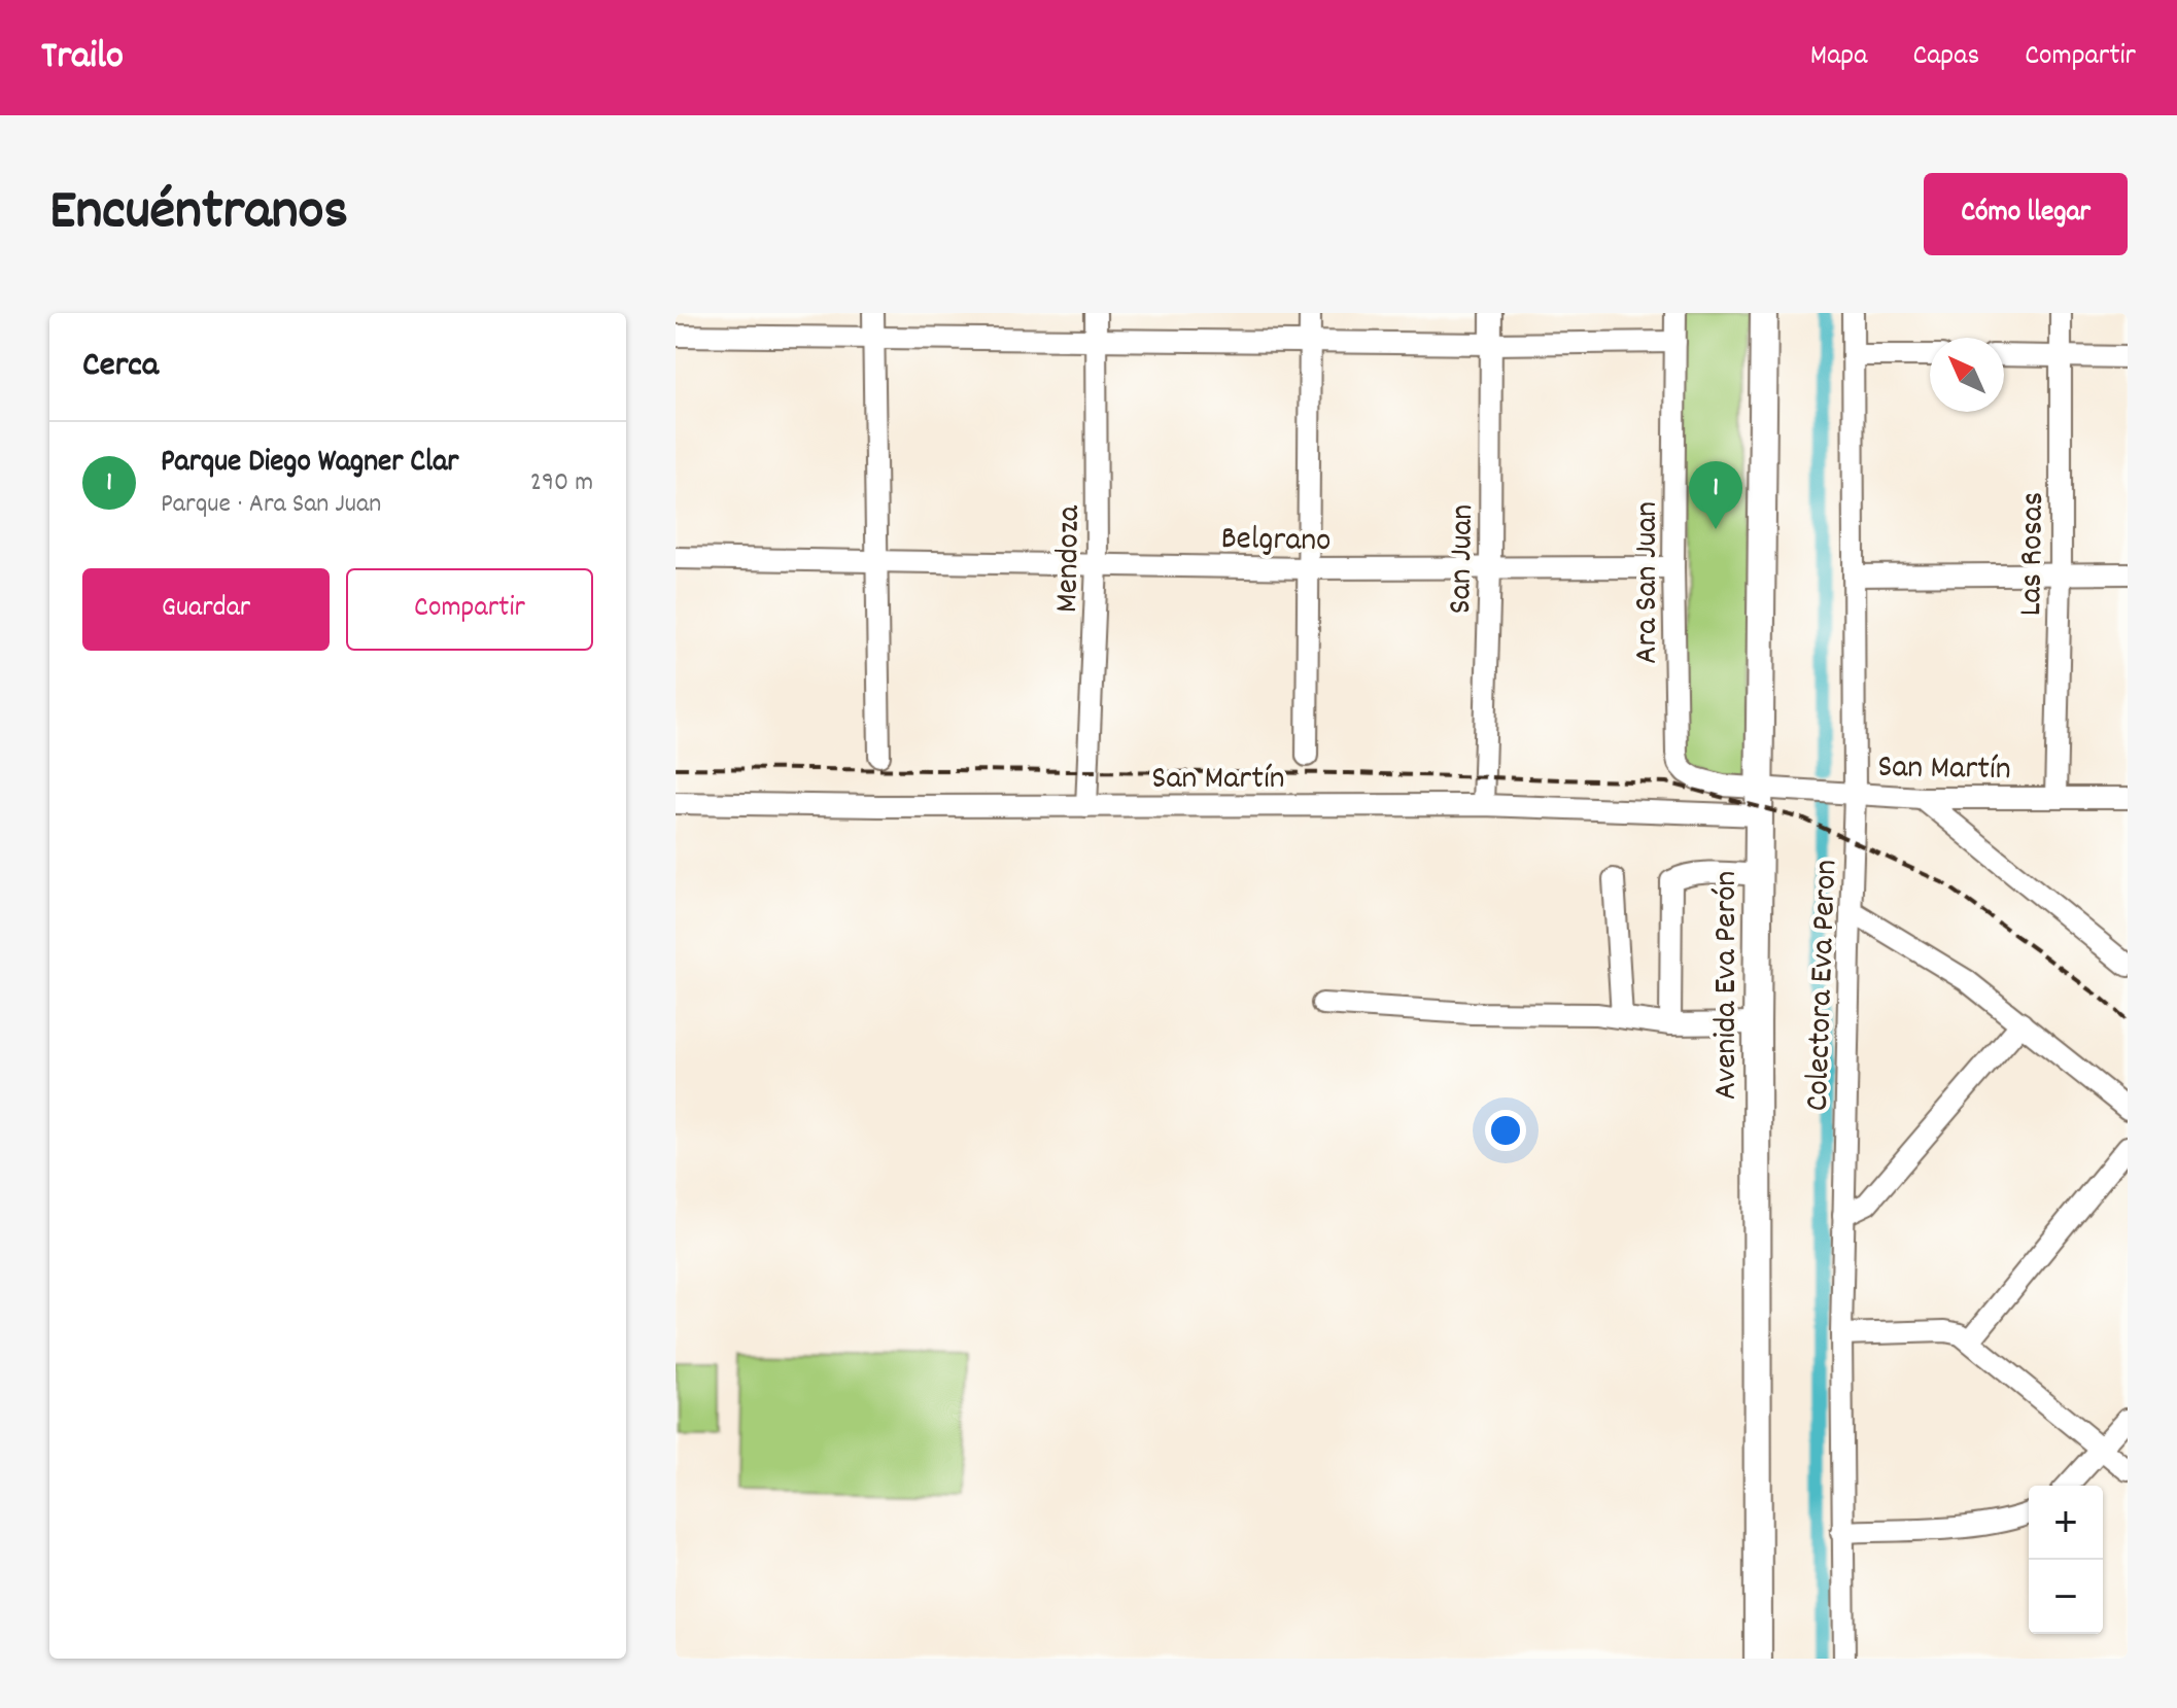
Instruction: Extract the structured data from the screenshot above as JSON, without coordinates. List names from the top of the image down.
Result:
{
  "streets": {
    "main road": ["Avenida Eva Perón"],
    "street": [
      "Belgrano",
      "Las Rosas",
      "Mendoza",
      "San Juan",
      "Ara San Juan",
      "San Martín",
      "Colectora Eva Peron"
    ]
  },
  "crossings": [
    ["Belgrano", "Mendoza"],
    ["Belgrano", "San Juan"],
    ["Belgrano", "Ara San Juan"],
    ["Las Rosas", "San Martín"],
    ["Mendoza", "San Martín"],
    ["San Juan", "San Martín"],
    ["Ara San Juan", "San Martín"],
    ["Ara San Juan", "Avenida Eva Perón"],
    ["San Martín", "Avenida Eva Perón"],
    ["San Martín", "Colectora Eva Peron"]
  ],
  "north": "top left",
  "page": {
    "header": "Trailo",
    "nav": ["Mapa", "Capas", "Compartir"],
    "title": "Encuéntranos",
    "buttons": [
      "Cómo llegar",
      ["Guardar", "Compartir"]
    ],
    "heading": "Cerca",
    "list": [
      {
        "mark": "1",
        "name": "Parque Diego Wagner Clar",
        "note": "Parque · Ara San Juan",
        "value": "290 m"
      }
    ],
    "pins": "1",
    "map_buttons": ["+", "−"]
  }
}
